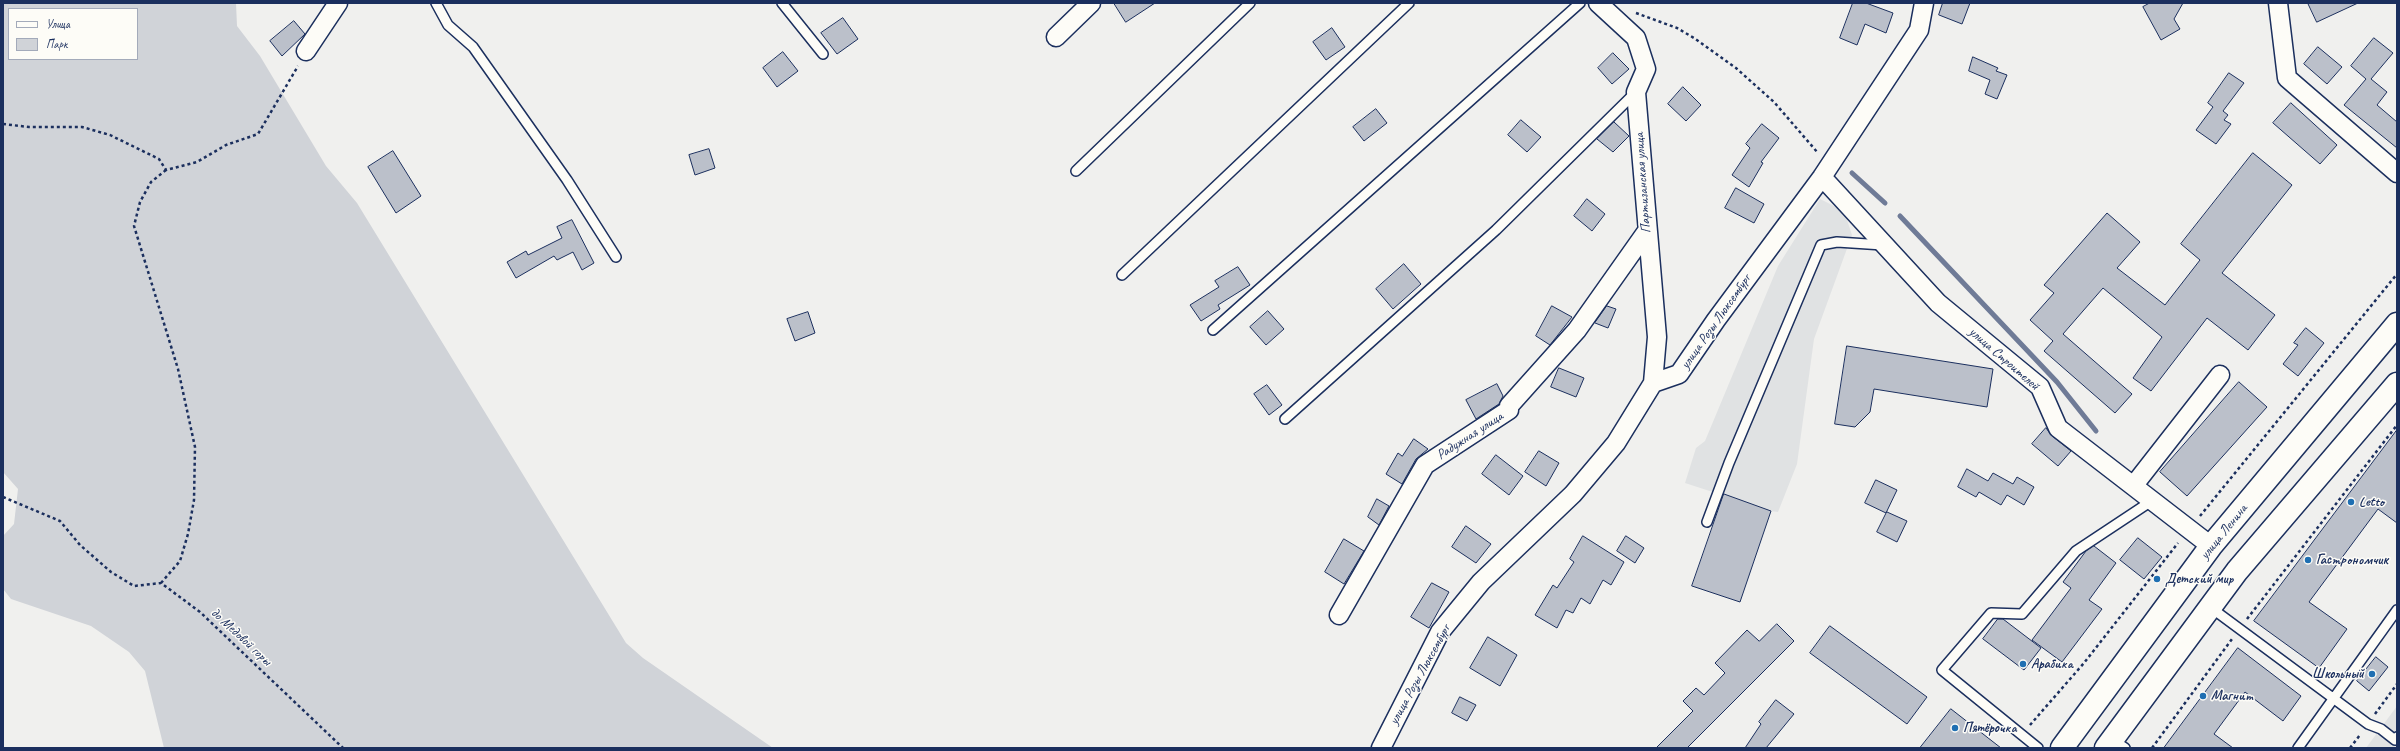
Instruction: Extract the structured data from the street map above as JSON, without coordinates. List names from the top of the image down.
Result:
{
  "streets": {
    "main road": ["улица Ленина"],
    "street": [
      "Партизанская улица",
      "улица Розы Люксембург",
      "улица Строителей",
      "Радужная улица"
    ],
    "path": ["до Медовой горы"]
  },
  "crossings": [
    ["Партизанская улица", "улица Розы Люксембург"],
    ["Партизанская улица", "Радужная улица"],
    ["улица Розы Люксембург", "улица Строителей"],
    ["улица Строителей", "улица Ленина"]
  ],
  "places": [
    "Letto",
    "Гастрономчик",
    "Детский мир",
    "Арабика",
    "Школьный",
    "Магнит",
    "Пятёрочка"
  ],
  "legend": ["Улица", "Парк"]
}
